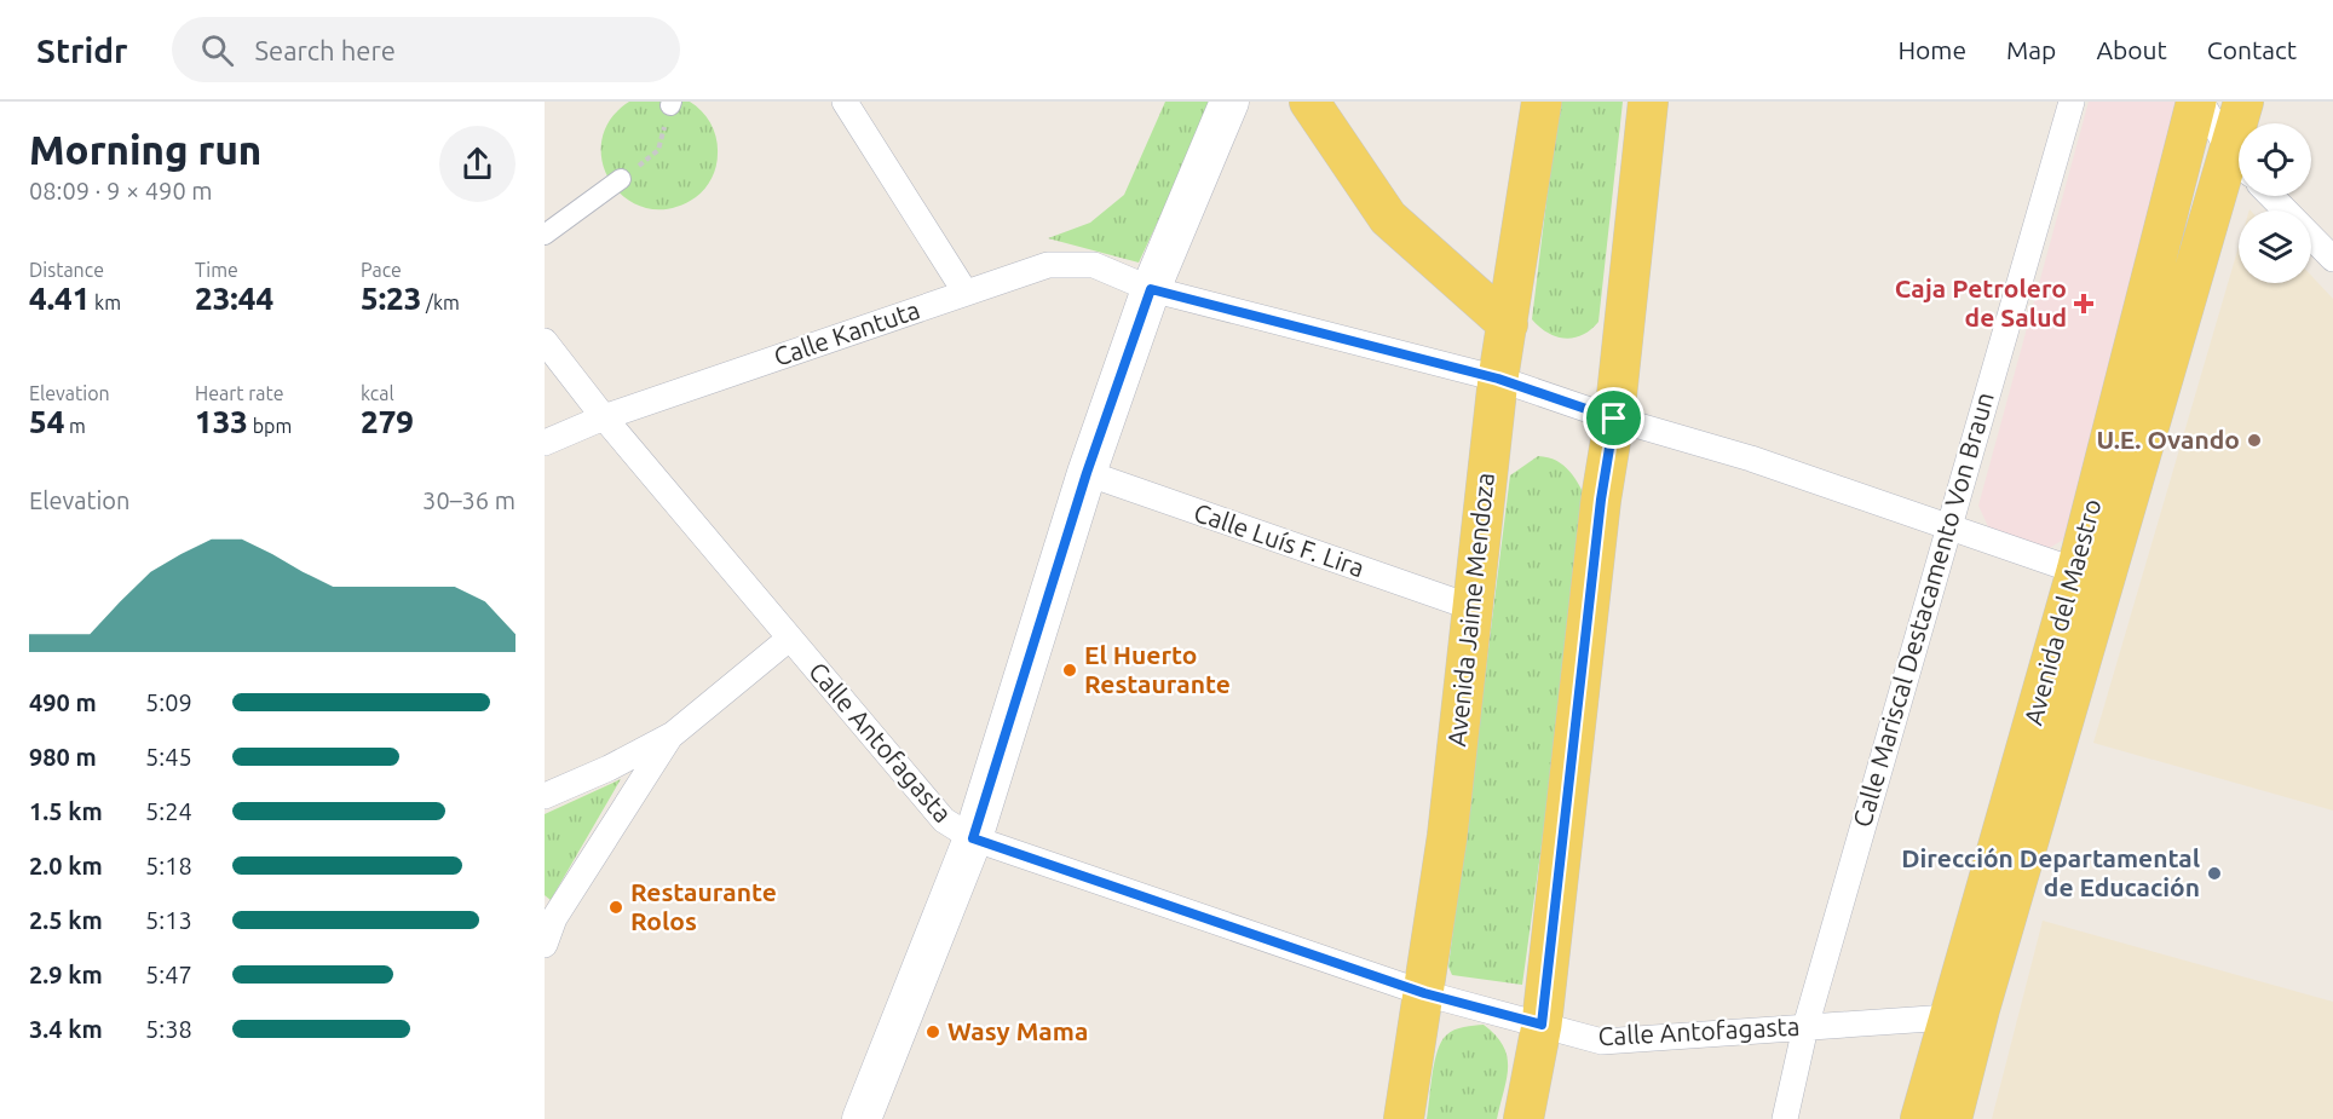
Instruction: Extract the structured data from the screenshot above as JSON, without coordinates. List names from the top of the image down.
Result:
{
  "streets": {
    "main road": ["Avenida Jaime Mendoza", "Avenida del Maestro"],
    "street": [
      "Calle Kantuta",
      "Calle Luís F. Lira",
      "Calle Mariscal Destacamento Von Braun",
      "Calle Antofagasta"
    ]
  },
  "crossings": [
    ["Calle Kantuta", "Avenida Jaime Mendoza"],
    ["Calle Kantuta", "Calle Mariscal Destacamento Von Braun"],
    ["Calle Kantuta", "Avenida del Maestro"],
    ["Calle Kantuta", "Calle Antofagasta"],
    ["Calle Luís F. Lira", "Avenida Jaime Mendoza"],
    ["Avenida Jaime Mendoza", "Calle Antofagasta"],
    ["Calle Mariscal Destacamento Von Braun", "Calle Antofagasta"],
    ["Avenida del Maestro", "Calle Antofagasta"]
  ],
  "places": {
    "health": ["Caja Petrolero de Salud"],
    "other": [
      "U.E. Ovando",
      "El Huerto Restaurante",
      "Dirección Departamental de Educación",
      "Restaurante Rolos",
      "Wasy Mama"
    ]
  },
  "page": {
    "header": "Stridr",
    "search": "Search here",
    "nav": [
      "Home",
      "Map",
      "About",
      "Contact"
    ],
    "heading": ["Morning run", "08:09 · 9 × 490 m"],
    "stats": [
      ["Distance", "4.41 km"],
      ["Time", "23:44"],
      ["Pace", "5:23 /km"],
      ["Elevation", "54 m"],
      ["Heart rate", "133 bpm"],
      ["kcal", "279"]
    ],
    "chart": ["Elevation", "30–36 m"],
    "list": [
      {
        "name": "490 m",
        "note": "5:09"
      },
      {
        "name": "980 m",
        "note": "5:45"
      },
      {
        "name": "1.5 km",
        "note": "5:24"
      },
      {
        "name": "2.0 km",
        "note": "5:18"
      },
      {
        "name": "2.5 km",
        "note": "5:13"
      },
      {
        "name": "2.9 km",
        "note": "5:47"
      },
      {
        "name": "3.4 km",
        "note": "5:38"
      }
    ]
  }
}
